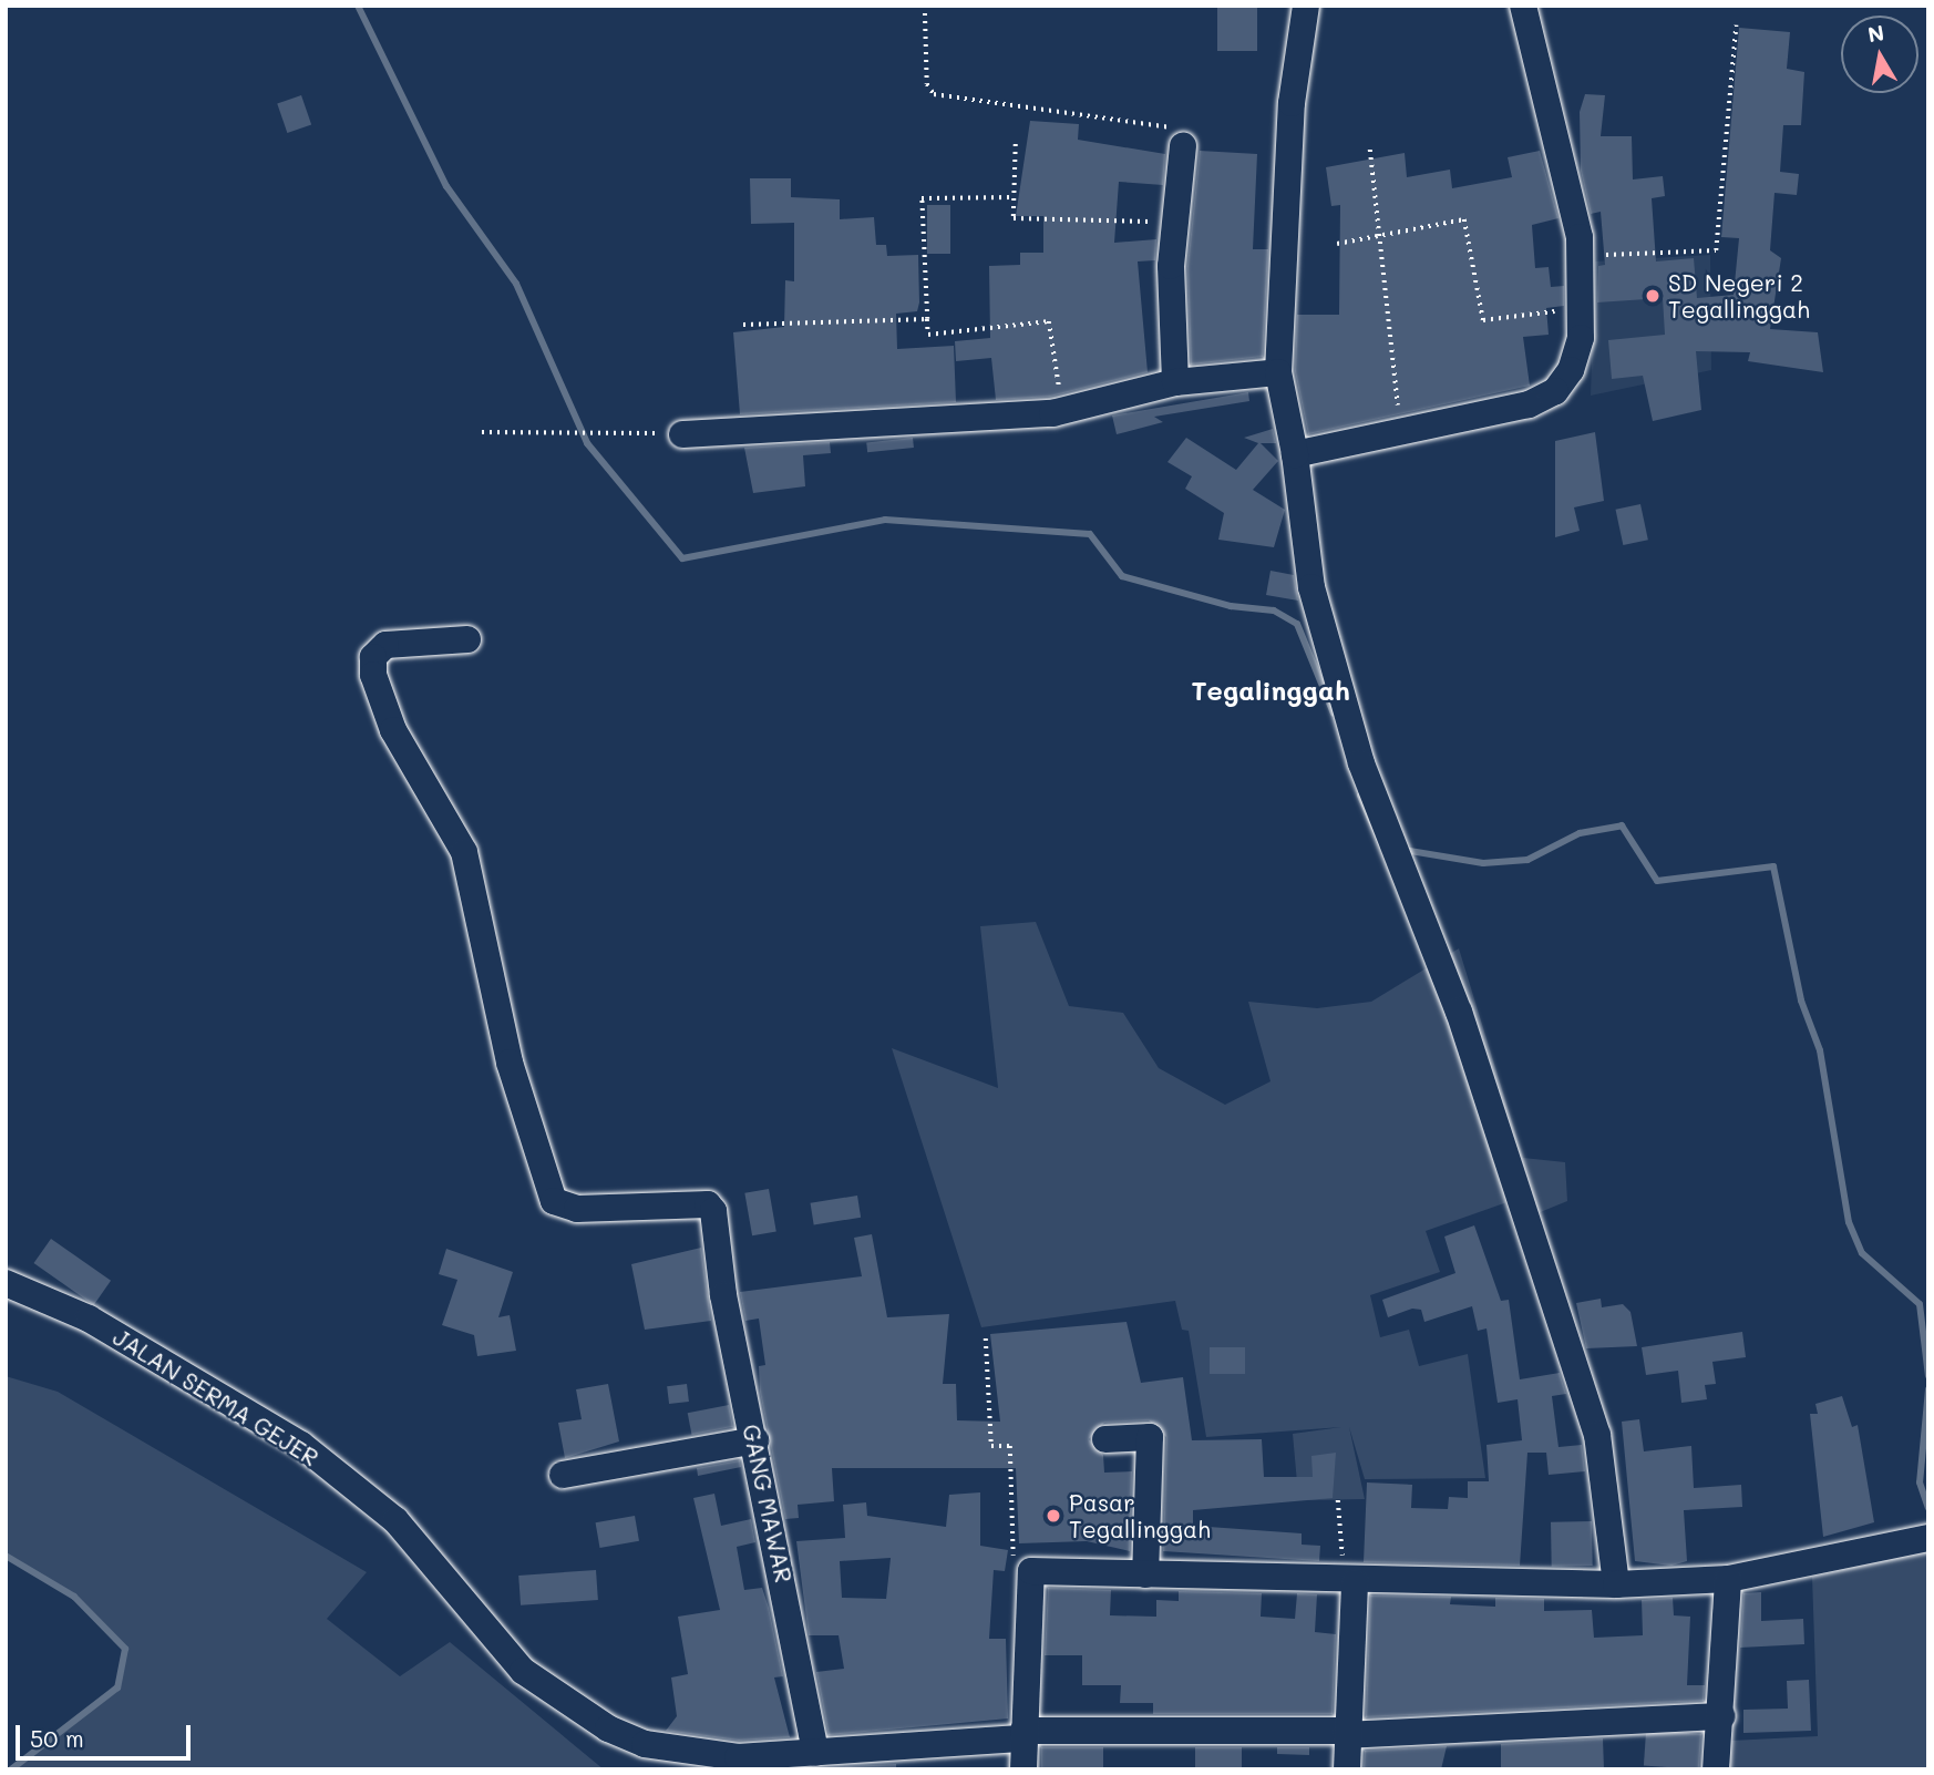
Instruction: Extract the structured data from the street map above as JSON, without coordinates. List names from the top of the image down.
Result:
{
  "streets": {
    "street": ["JALAN SERMA GEJER", "GANG MAWAR"]
  },
  "crossings": [
    ["JALAN SERMA GEJER", "GANG MAWAR"]
  ],
  "districts": ["Tegalinggah"],
  "places": ["SD Negeri 2 Tegallinggah", "Pasar Tegallinggah"],
  "scale_bar": "50 m",
  "north": "top"
}
